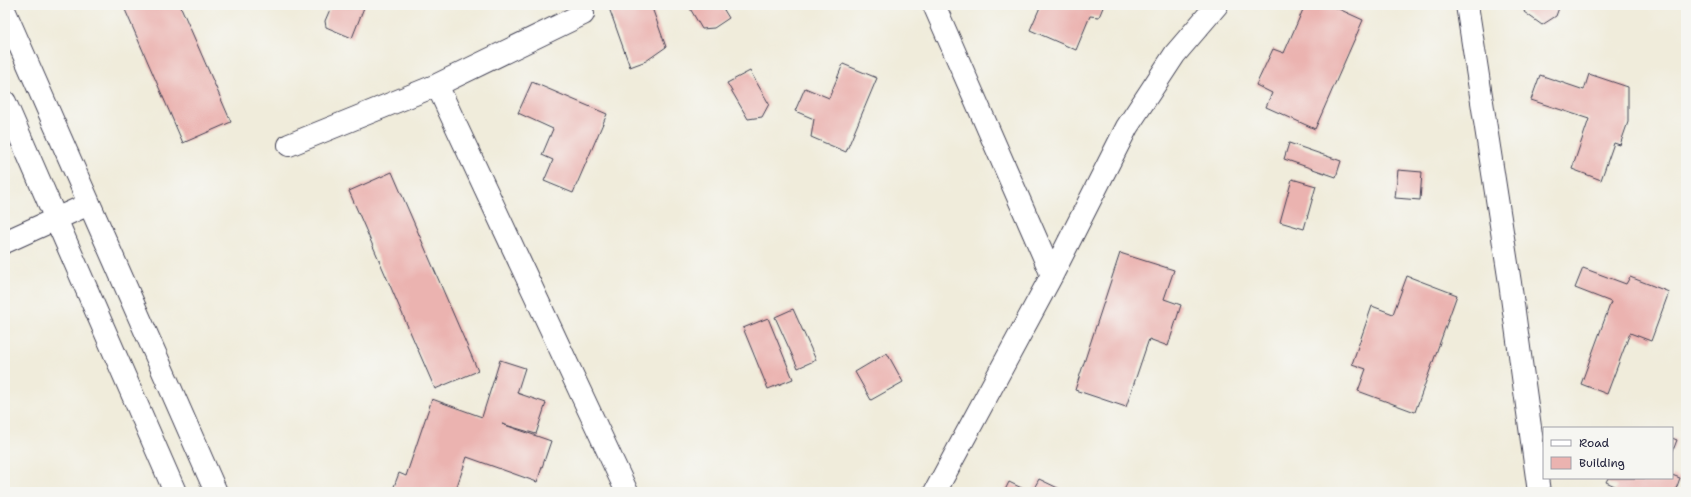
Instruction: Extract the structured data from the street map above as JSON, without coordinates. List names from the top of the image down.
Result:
{
  "legend": ["Road", "Building"]
}
